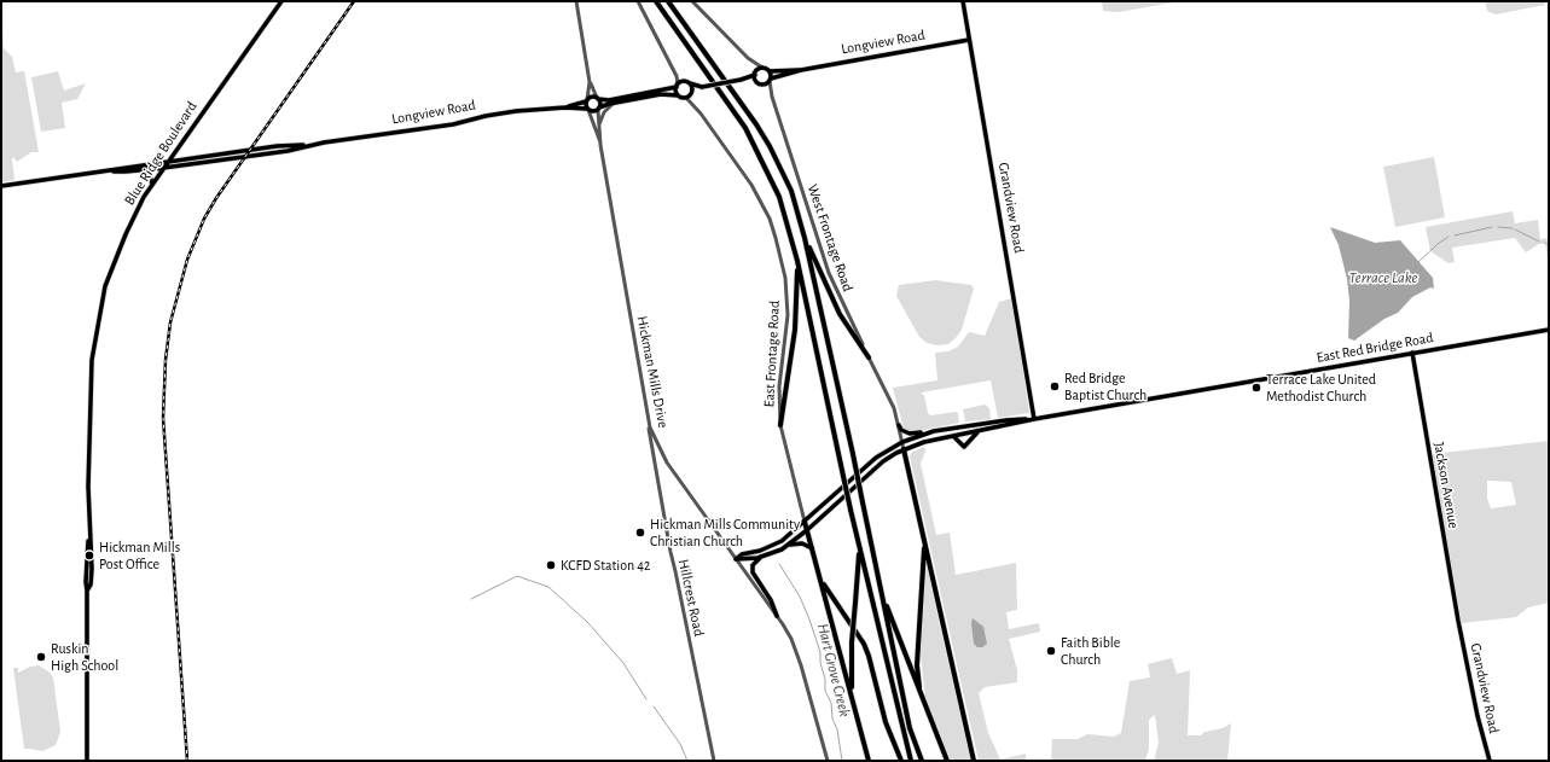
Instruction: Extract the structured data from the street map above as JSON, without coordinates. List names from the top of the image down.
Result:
{
  "streets": {
    "main road": [
      "Longview Road",
      "Blue Ridge Boulevard",
      "Grandview Road",
      "East Red Bridge Road",
      "Jackson Avenue"
    ],
    "street": [
      "West Frontage Road",
      "East Frontage Road",
      "Hickman Mills Drive",
      "Hillcrest Road"
    ]
  },
  "crossings": [
    ["Longview Road", "Blue Ridge Boulevard"],
    ["Longview Road", "Grandview Road"],
    ["Longview Road", "West Frontage Road"],
    ["Longview Road", "Hickman Mills Drive"],
    ["Grandview Road", "East Red Bridge Road"],
    ["Grandview Road", "Jackson Avenue"],
    ["West Frontage Road", "East Red Bridge Road"],
    ["East Red Bridge Road", "East Frontage Road"],
    ["East Red Bridge Road", "Hickman Mills Drive"],
    ["East Red Bridge Road", "Jackson Avenue"],
    ["Hickman Mills Drive", "Hillcrest Road"]
  ],
  "water": ["Terrace Lake", "Hart Grove Creek"],
  "places": [
    "Red Bridge Baptist Church",
    "Terrace Lake United Methodist Church",
    "Hickman Mills Community Christian Church",
    "Hickman Mills Post Office",
    "KCFD Station 42",
    "Faith Bible Church",
    "Ruskin High School"
  ]
}
